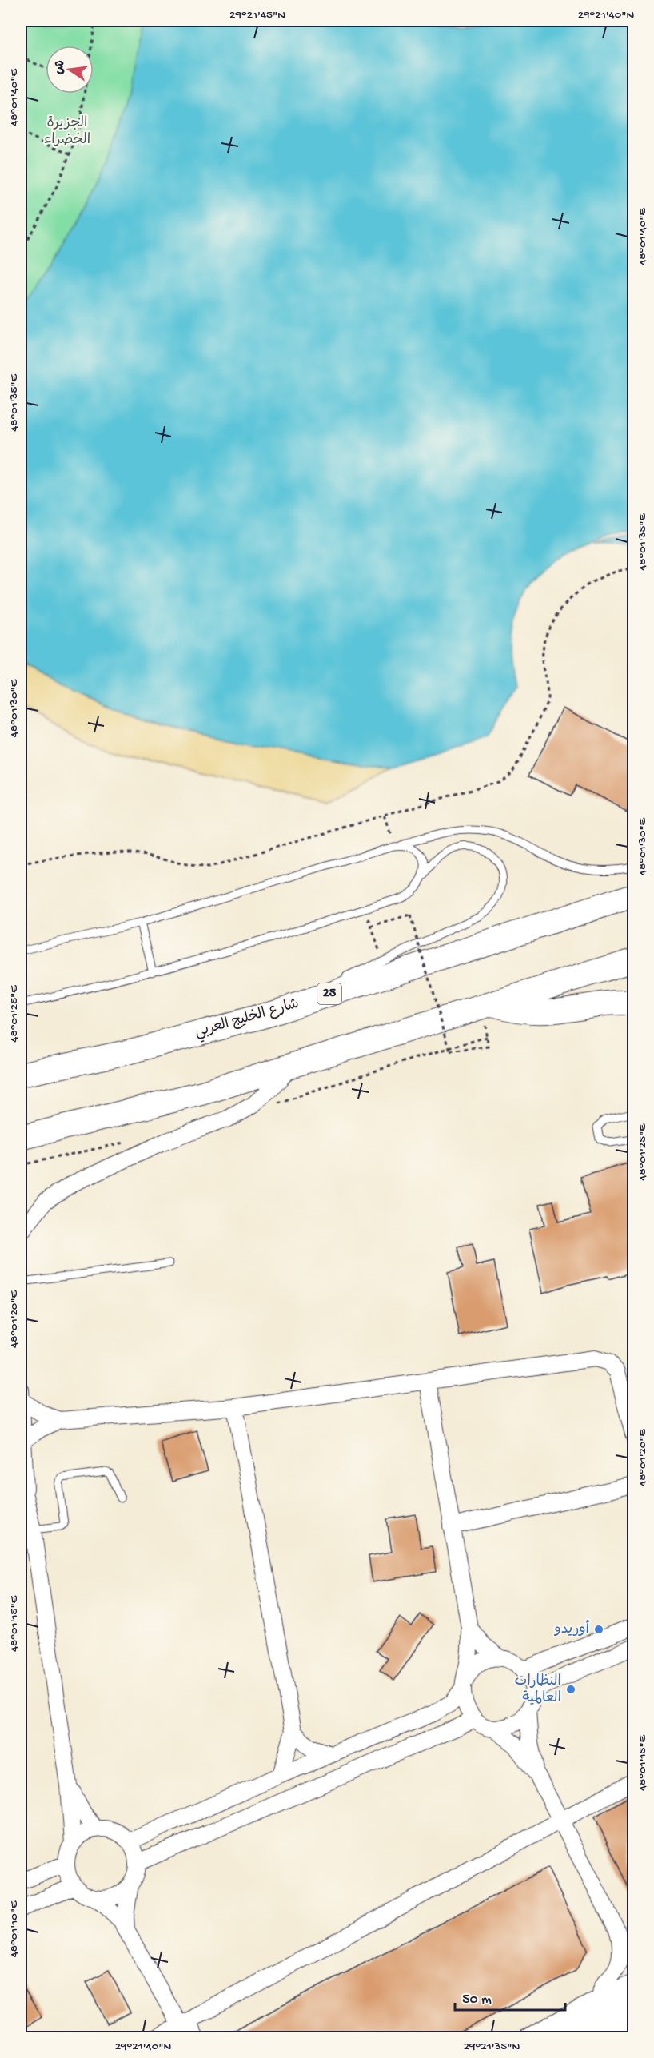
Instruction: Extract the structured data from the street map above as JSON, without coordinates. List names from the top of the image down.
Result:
{
  "streets": {
    "main road": ["25", "شارع الخليج العربي"]
  },
  "parks": ["الجزيرة الخضراء"],
  "places": ["أوريدو", "النظارات العالمية"],
  "scale_bar": "50 m",
  "north": "left",
  "coordinates": [
    "29°21'45\"N",
    "29°21'40\"N",
    "48°01'40\"E",
    "48°01'35\"E",
    "48°01'30\"E",
    "48°01'25\"E",
    "48°01'20\"E",
    "48°01'15\"E",
    "48°01'10\"E",
    "29°21'35\"N"
  ]
}
